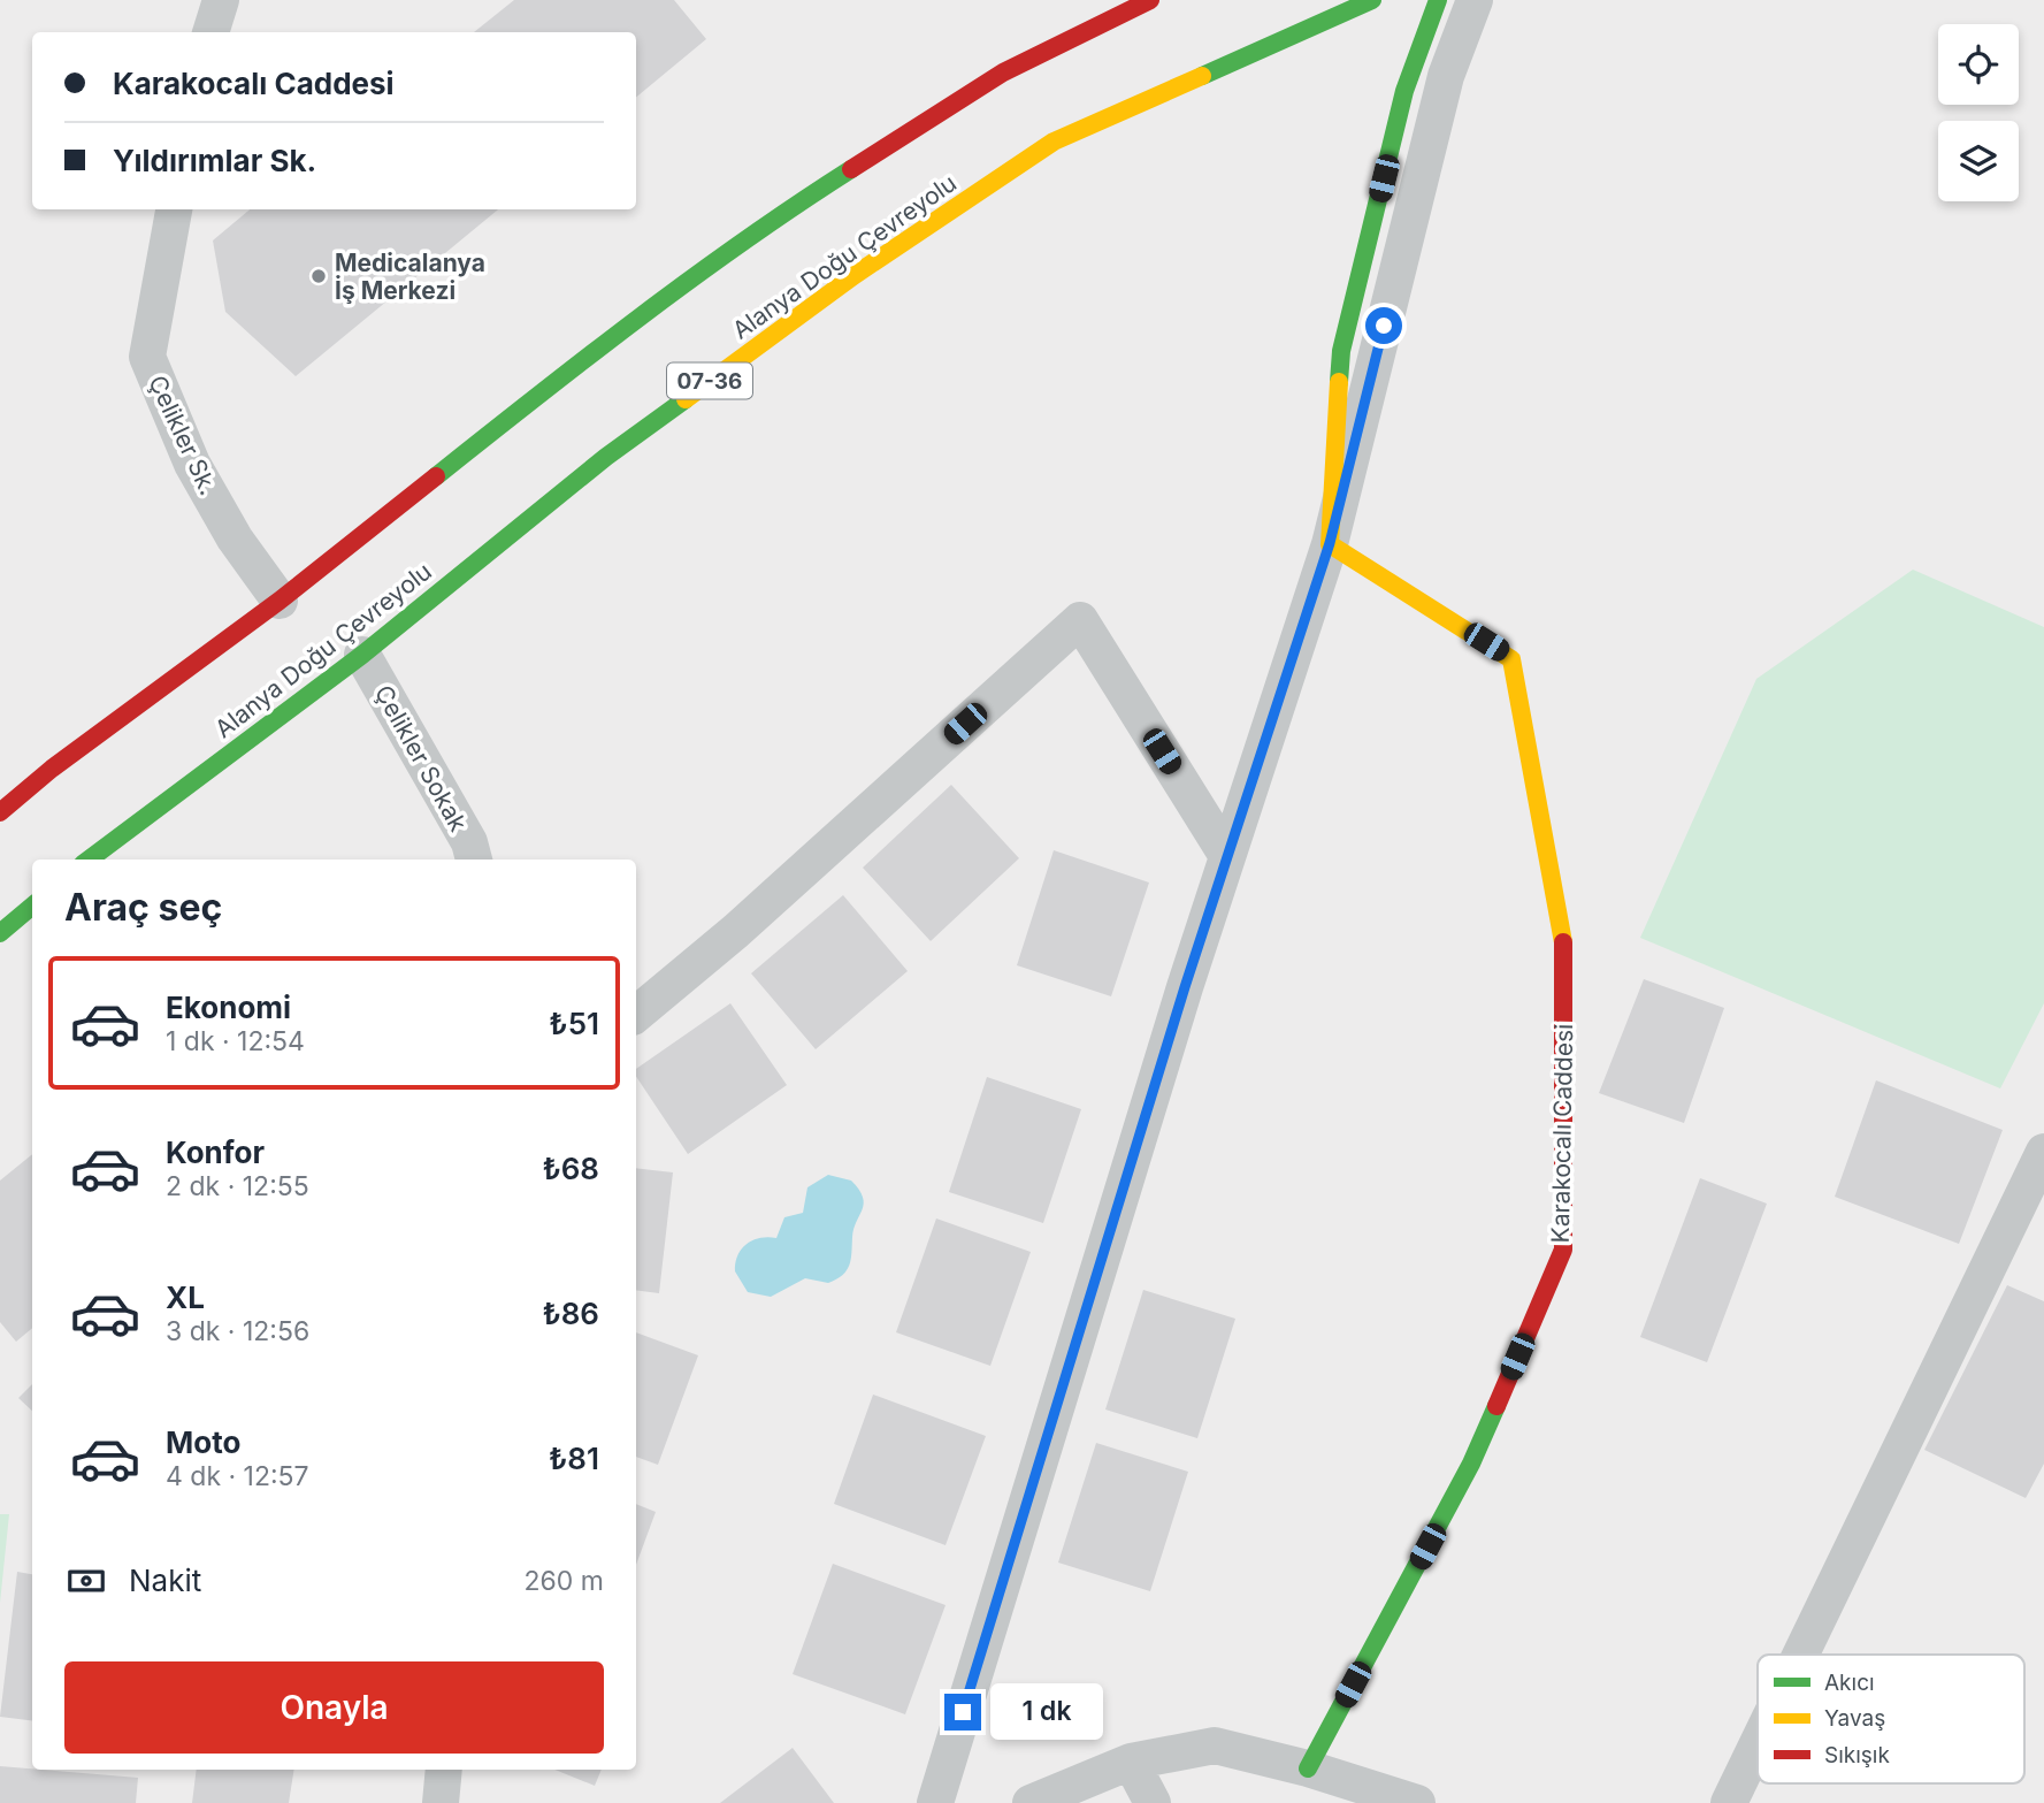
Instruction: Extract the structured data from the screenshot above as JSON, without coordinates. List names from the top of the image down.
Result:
{
  "streets": {
    "main road": ["Alanya Doğu Çevreyolu", "07-36", "Karakocalı Caddesi"],
    "street": ["Çelikler Sk.", "Çelikler Sokak"]
  },
  "crossings": [
    ["Alanya Doğu Çevreyolu", "Çelikler Sokak"]
  ],
  "places": ["Medicalanya İş Merkezi"],
  "legend": ["Akıcı", "Yavaş", "Sıkışık"],
  "page": {
    "banner": ["Karakocalı Caddesi", "Yıldırımlar Sk."],
    "heading": "Araç seç",
    "list": [
      {
        "name": "Ekonomi",
        "note": "1 dk · 12:54",
        "value": "₺51"
      },
      {
        "name": "Konfor",
        "note": "2 dk · 12:55",
        "value": "₺68"
      },
      {
        "name": "XL",
        "note": "3 dk · 12:56",
        "value": "₺86"
      },
      {
        "name": "Moto",
        "note": "4 dk · 12:57",
        "value": "₺81"
      }
    ],
    "pay": ["Nakit", "260 m"],
    "buttons": "Onayla",
    "bubble": "1 dk"
  }
}
